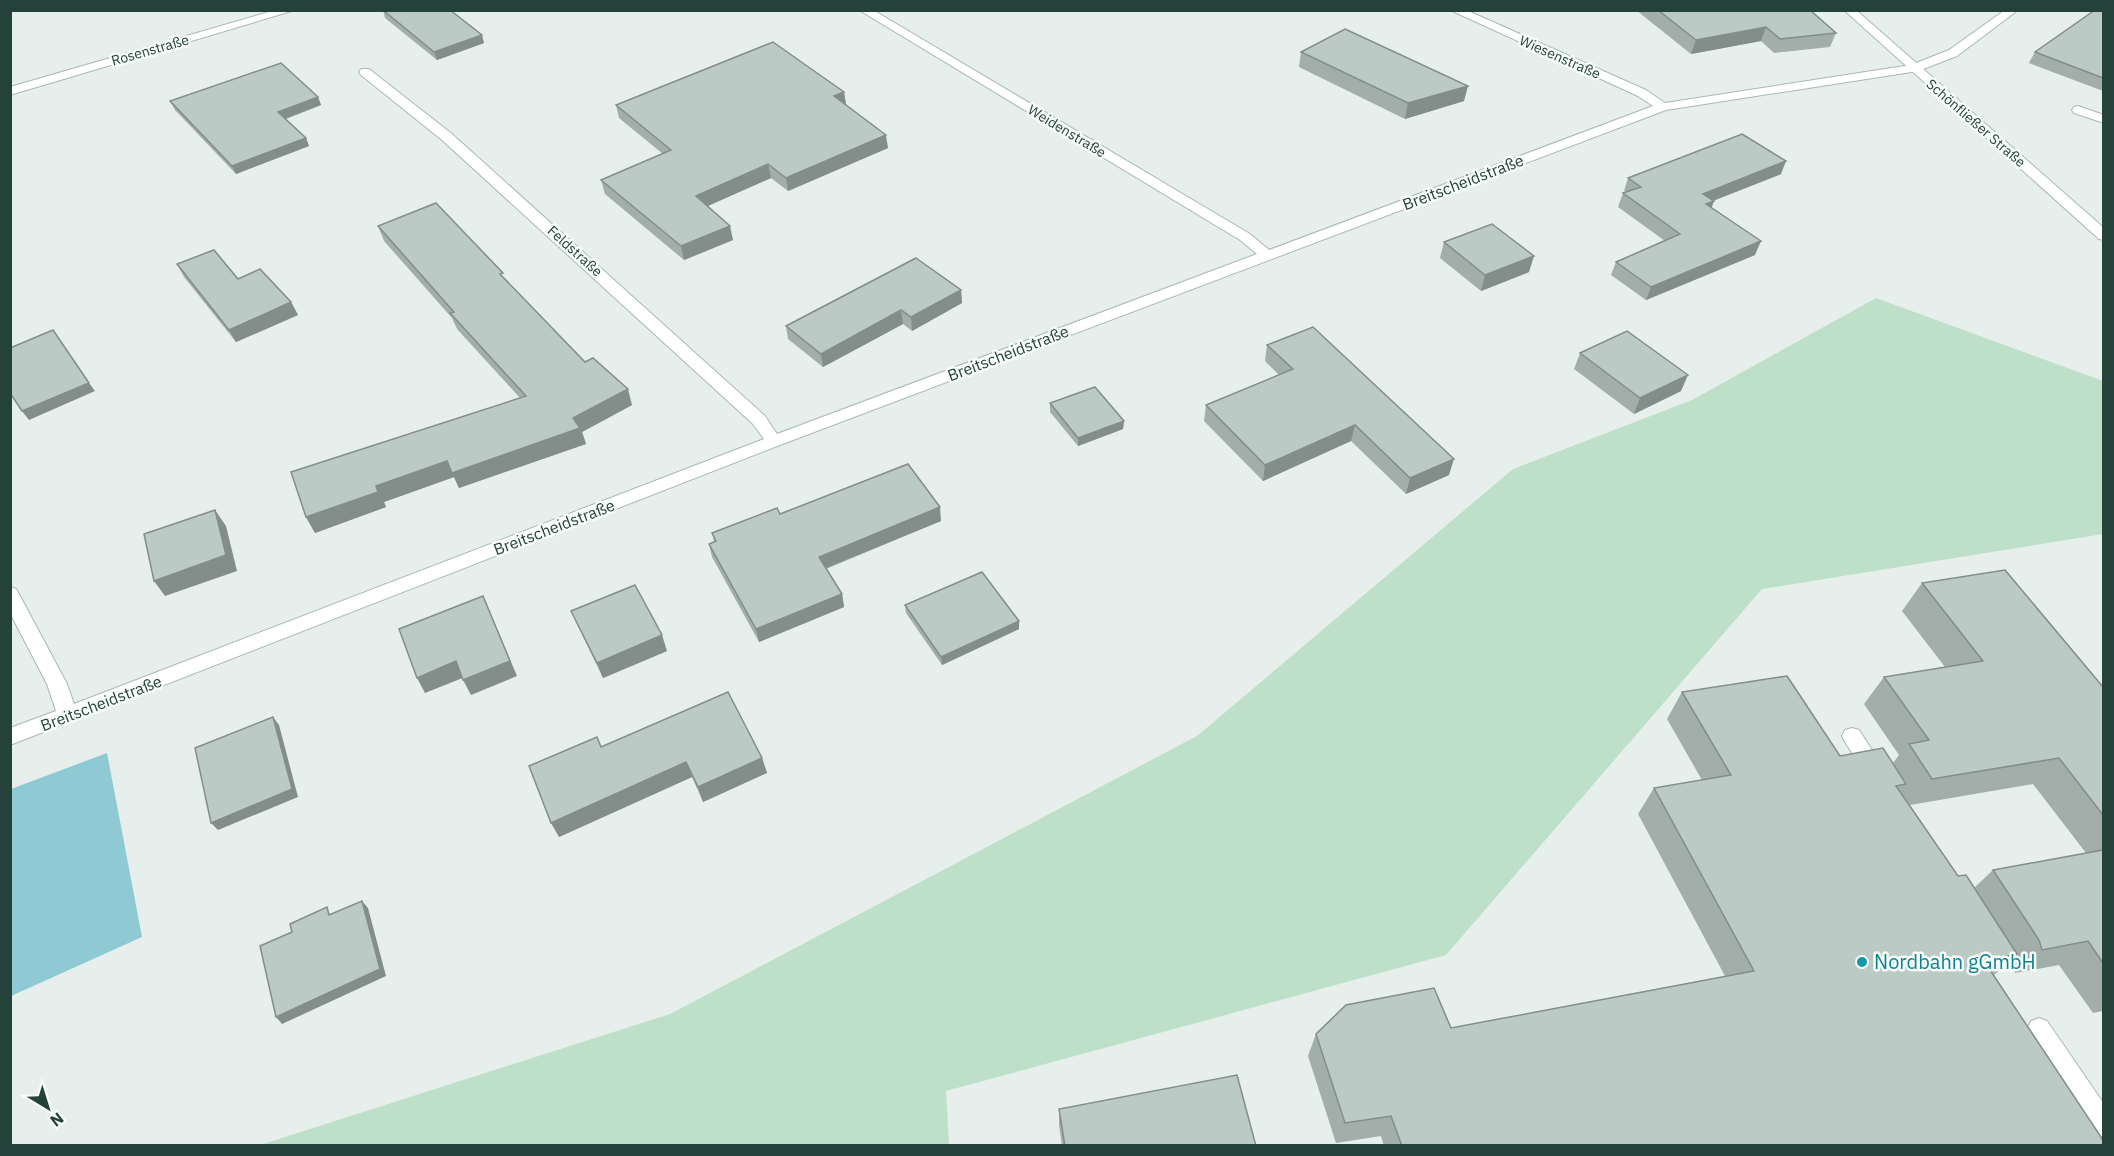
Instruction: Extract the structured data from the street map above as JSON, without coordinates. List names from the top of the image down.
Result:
{
  "streets": {
    "street": [
      "Rosenstraße",
      "Wiesenstraße",
      "Schönfließer Straße",
      "Weidenstraße",
      "Breitscheidstraße",
      "Feldstraße"
    ]
  },
  "crossings": [
    ["Wiesenstraße", "Breitscheidstraße"],
    ["Schönfließer Straße", "Breitscheidstraße"],
    ["Weidenstraße", "Breitscheidstraße"],
    ["Breitscheidstraße", "Feldstraße"]
  ],
  "places": ["Nordbahn gGmbH"],
  "north": "bottom right"
}
